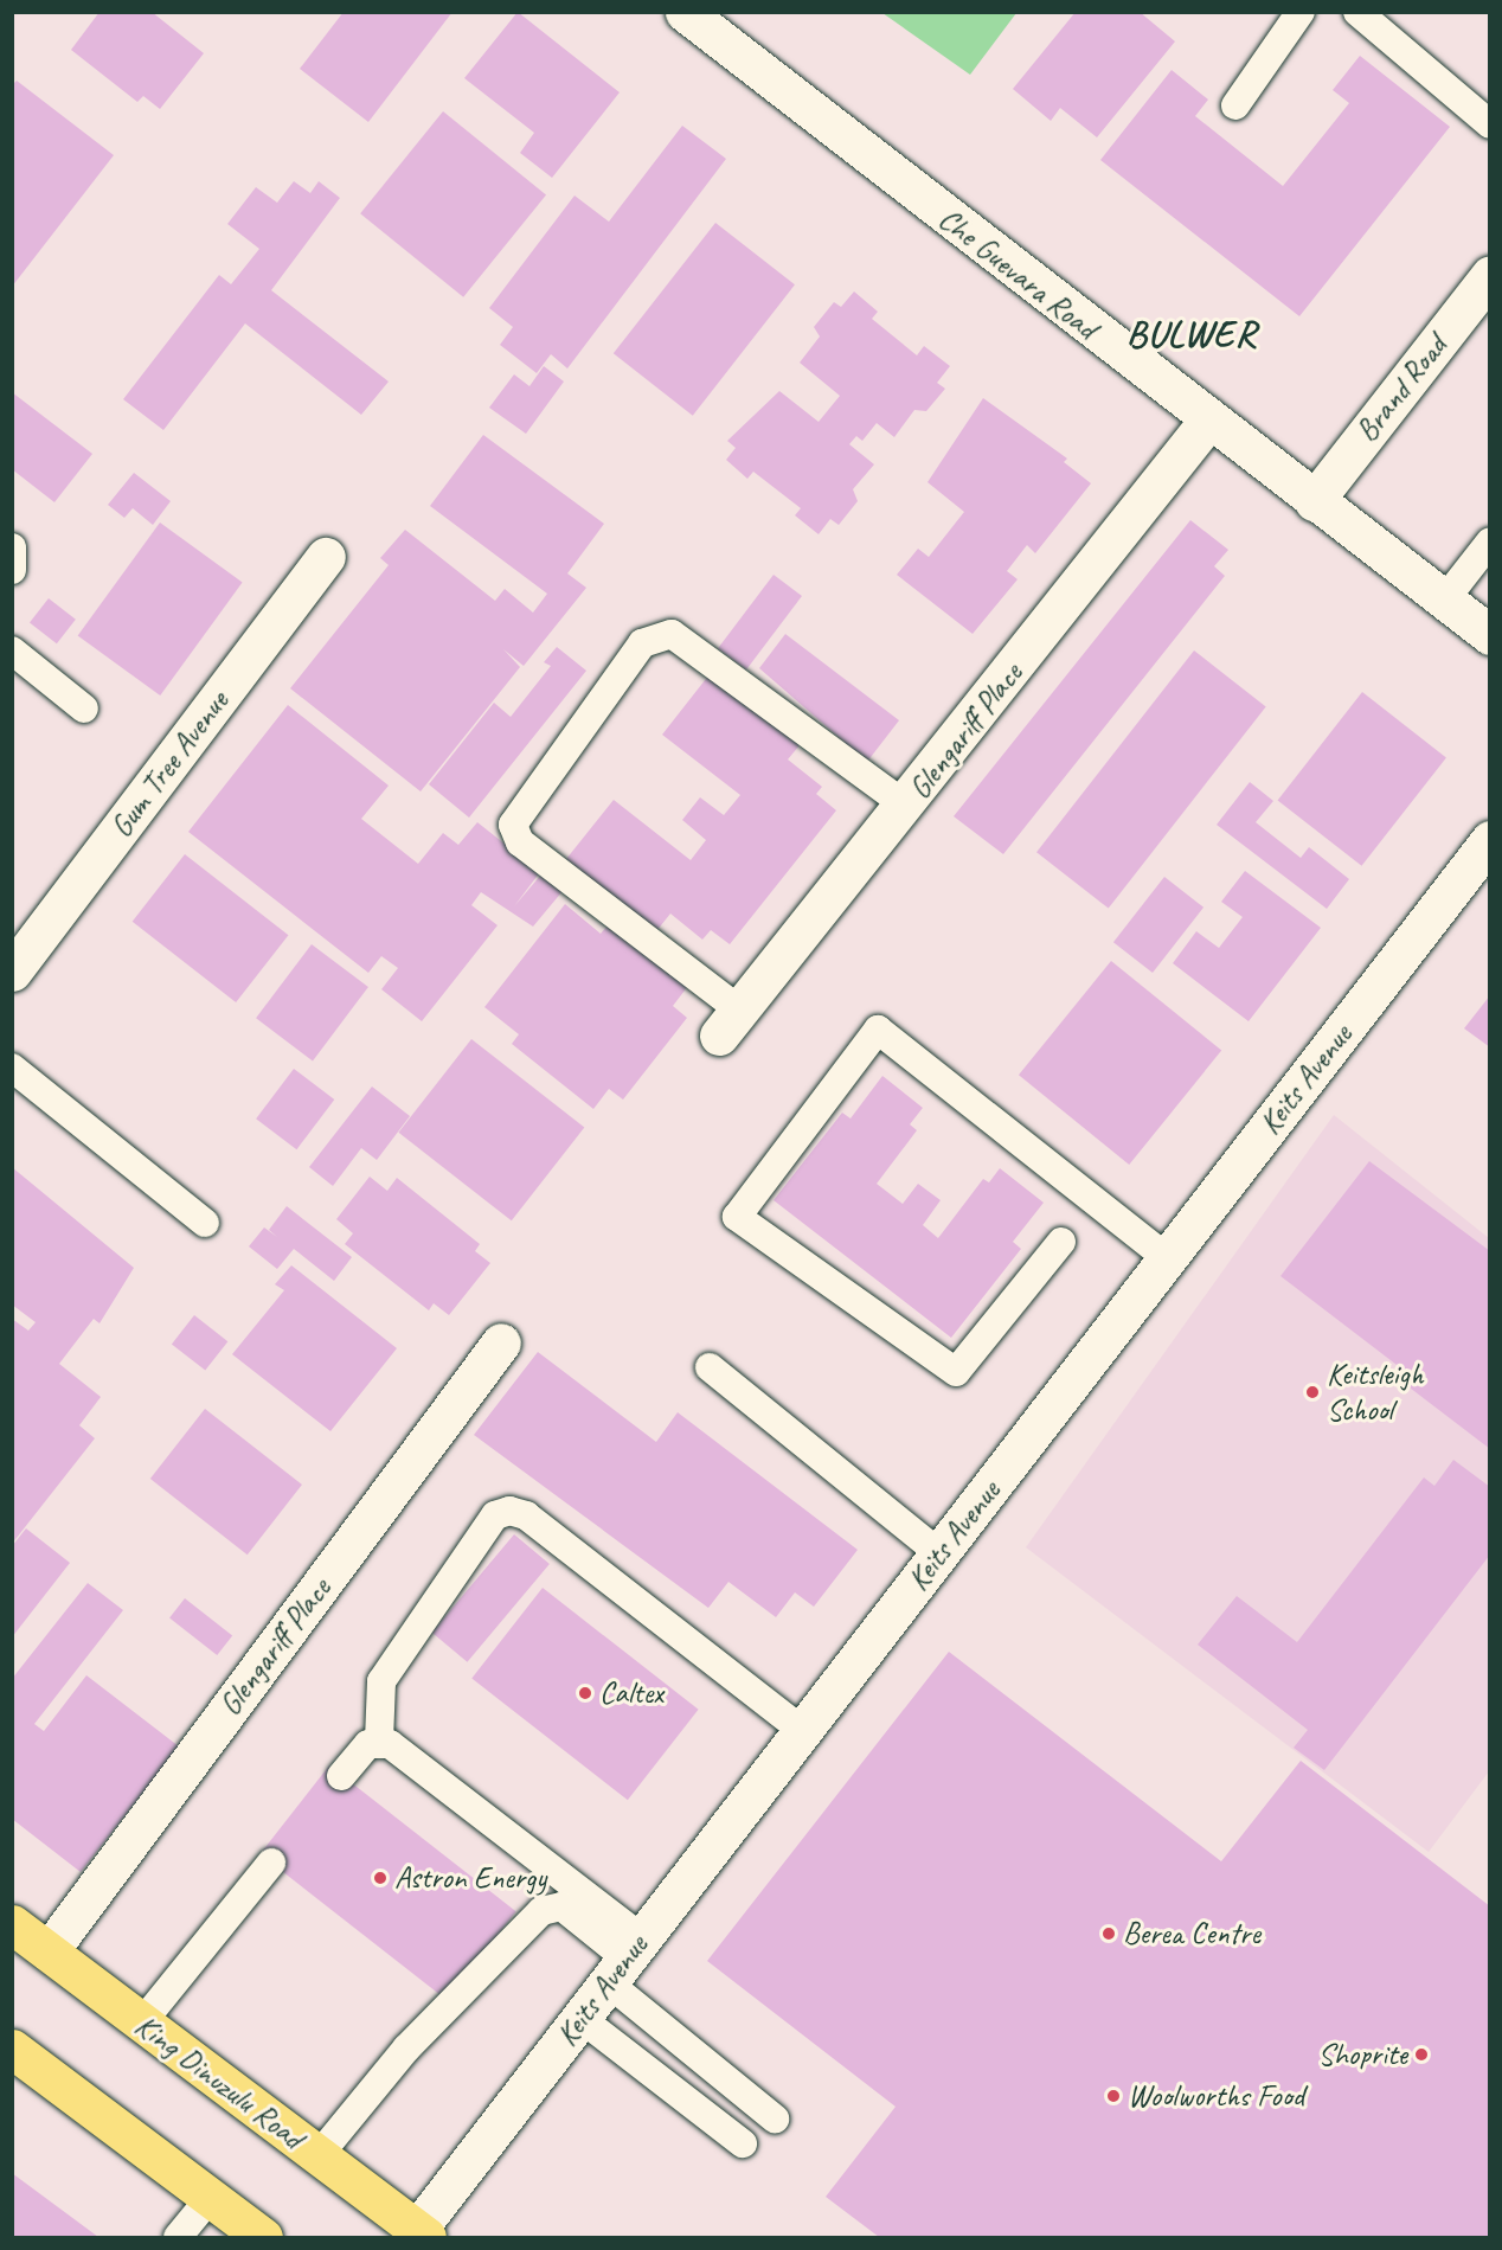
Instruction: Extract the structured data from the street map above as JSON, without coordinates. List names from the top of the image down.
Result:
{
  "streets": {
    "main road": ["King Dinuzulu Road"],
    "street": [
      "Che Guevara Road",
      "Brand Road",
      "Glengariff Place",
      "Gum Tree Avenue",
      "Keits Avenue"
    ]
  },
  "crossings": [
    ["Che Guevara Road", "Brand Road"],
    ["Che Guevara Road", "Glengariff Place"],
    ["Glengariff Place", "King Dinuzulu Road"],
    ["Keits Avenue", "King Dinuzulu Road"]
  ],
  "districts": ["BULWER"],
  "places": [
    "Keitsleigh School",
    "Caltex",
    "Astron Energy",
    "Berea Centre",
    "Shoprite",
    "Woolworths Food"
  ]
}
